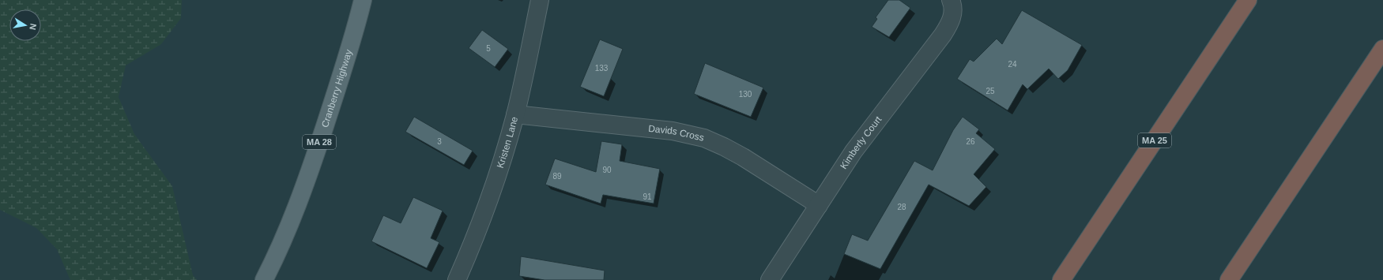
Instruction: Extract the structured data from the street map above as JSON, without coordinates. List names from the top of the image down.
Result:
{
  "streets": {
    "highway": ["MA 25"],
    "main road": ["Cranberry Highway", "MA 28"],
    "street": ["Davids Cross", "Kristen Lane", "Kimberly Court"]
  },
  "crossings": [
    ["Davids Cross", "Kristen Lane"],
    ["Davids Cross", "Kimberly Court"]
  ],
  "house_numbers": [
    "5",
    "24",
    "133",
    "25",
    "130",
    "3",
    "26",
    "90",
    "89",
    "91",
    "28"
  ],
  "north": "right"
}
